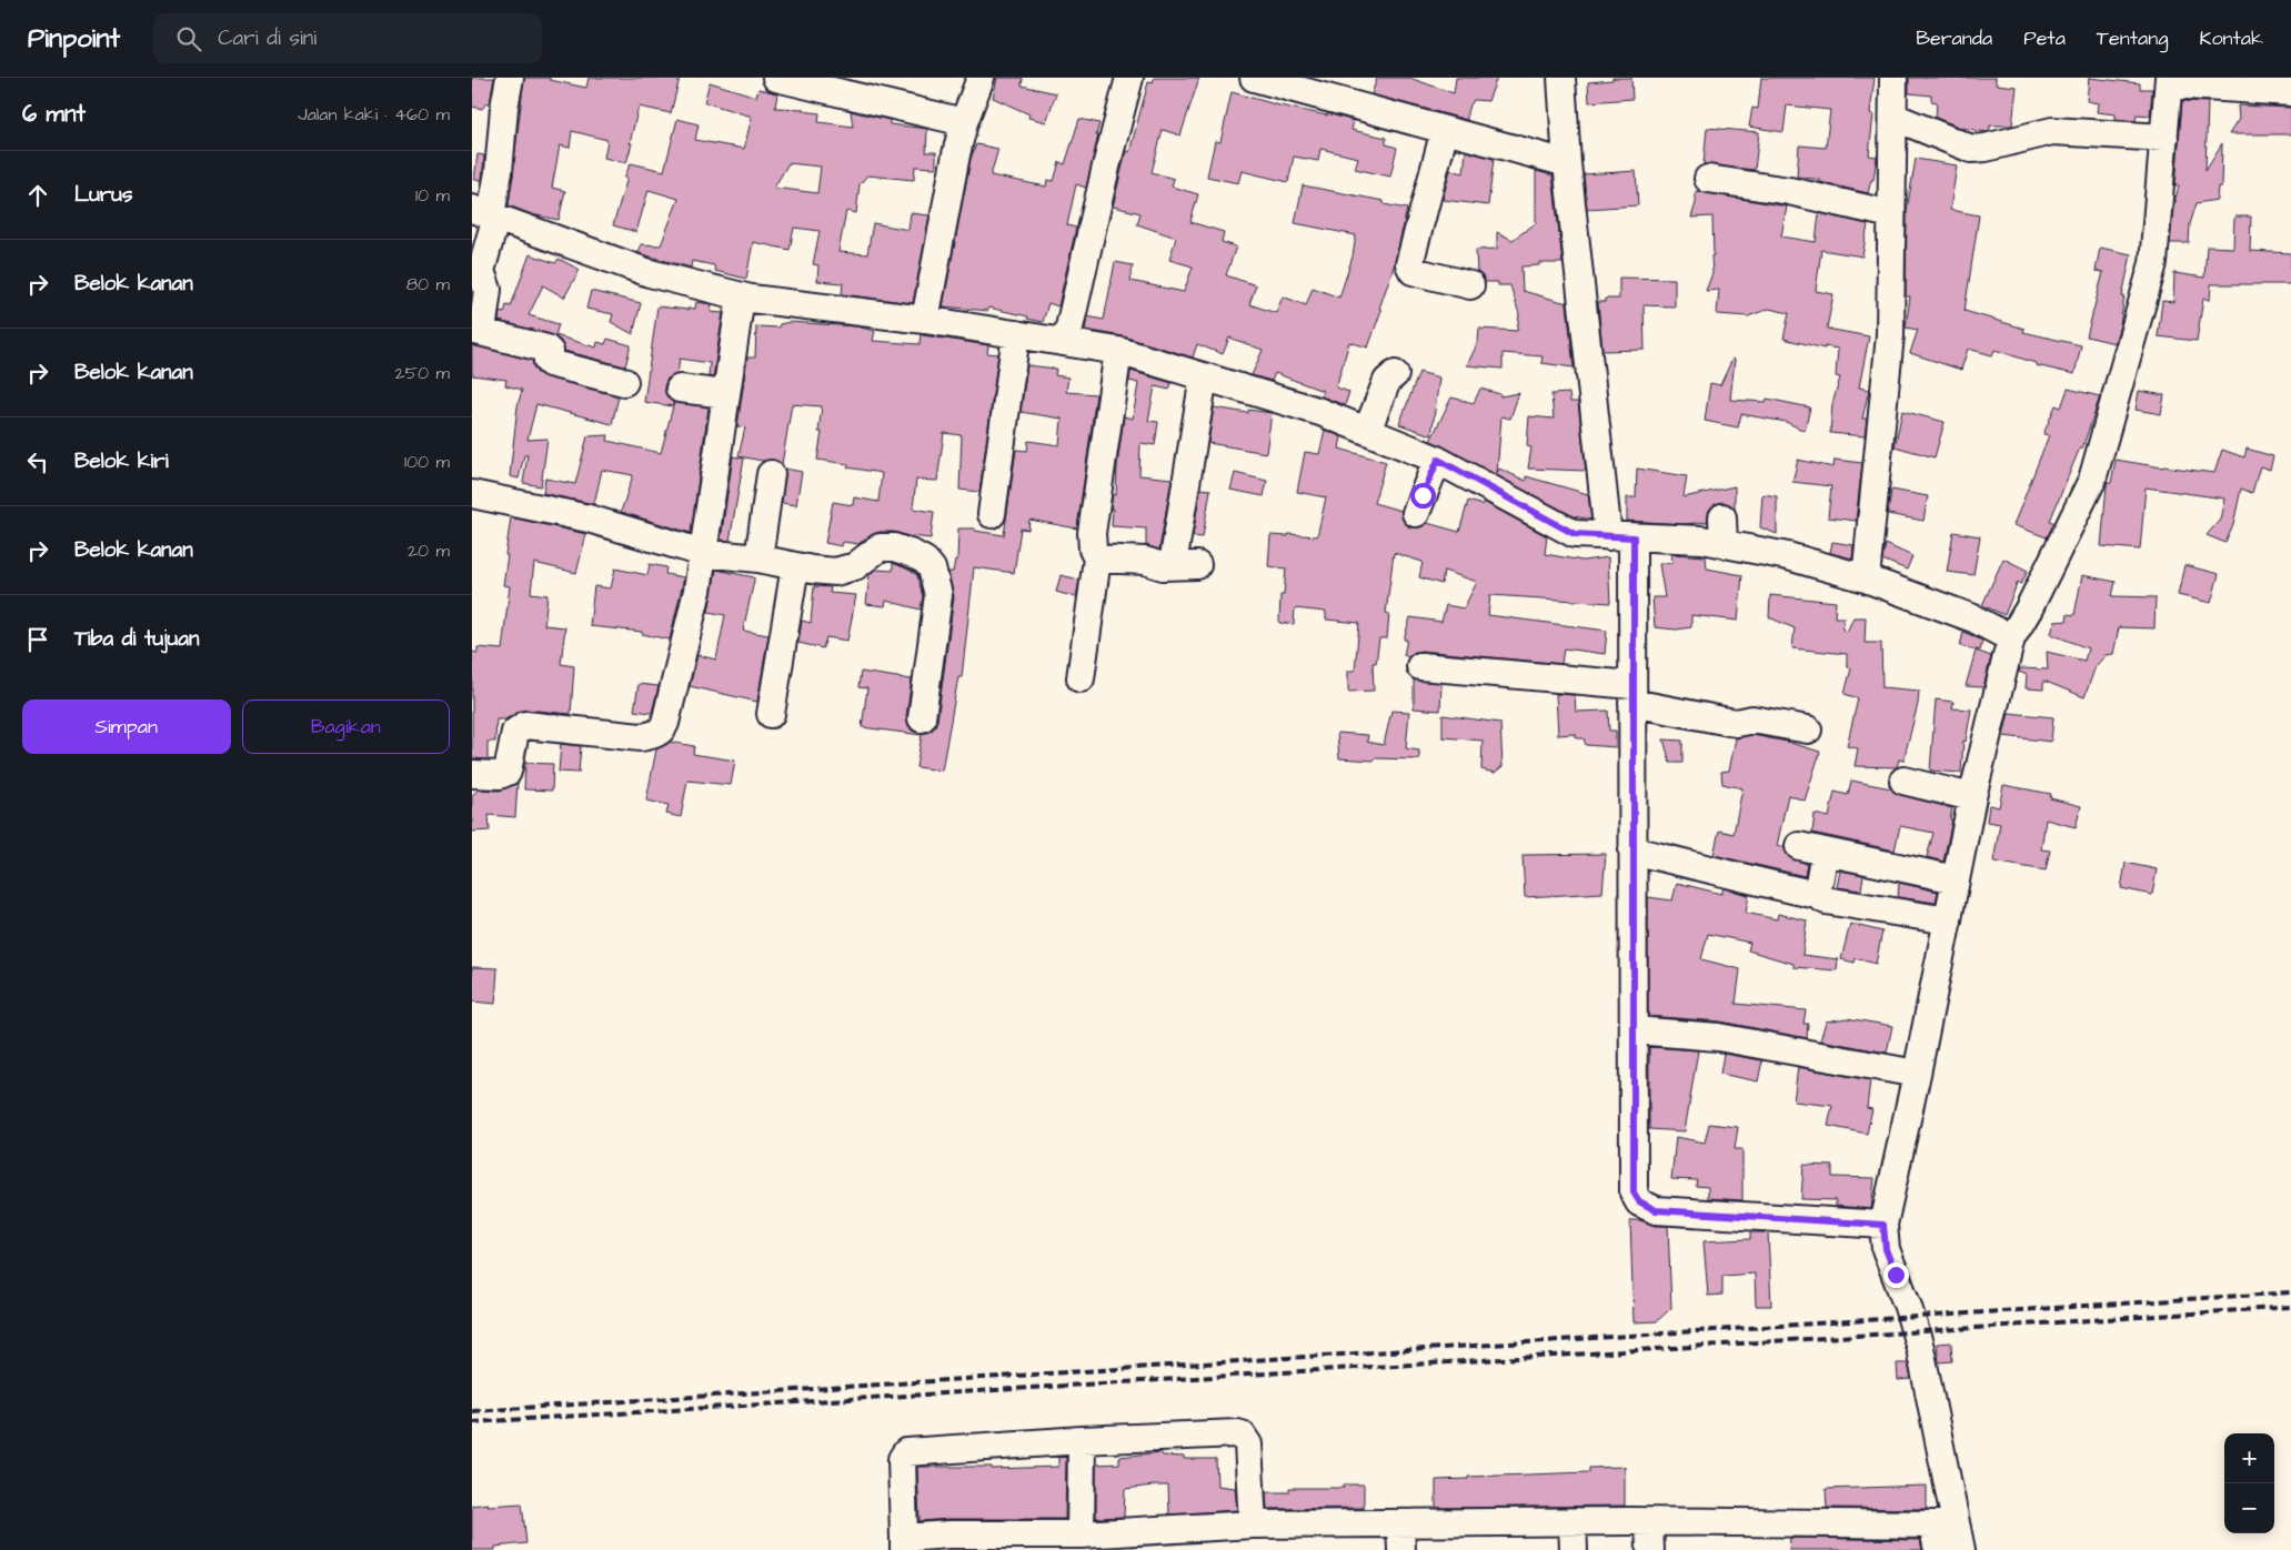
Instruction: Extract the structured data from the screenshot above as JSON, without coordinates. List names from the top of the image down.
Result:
{
  "page": {
    "header": "Pinpoint",
    "search": "Cari di sini",
    "nav": [
      "Beranda",
      "Peta",
      "Tentang",
      "Kontak"
    ],
    "heading": ["6 mnt", "Jalan kaki · 460 m"],
    "list": [
      ["Lurus", "10 m"],
      ["Belok kanan", "80 m"],
      ["Belok kanan", "250 m"],
      ["Belok kiri", "100 m"],
      ["Belok kanan", "20 m"],
      "Tiba di tujuan"
    ],
    "buttons": ["Simpan", "Bagikan"],
    "map_buttons": ["+", "−"]
  }
}
